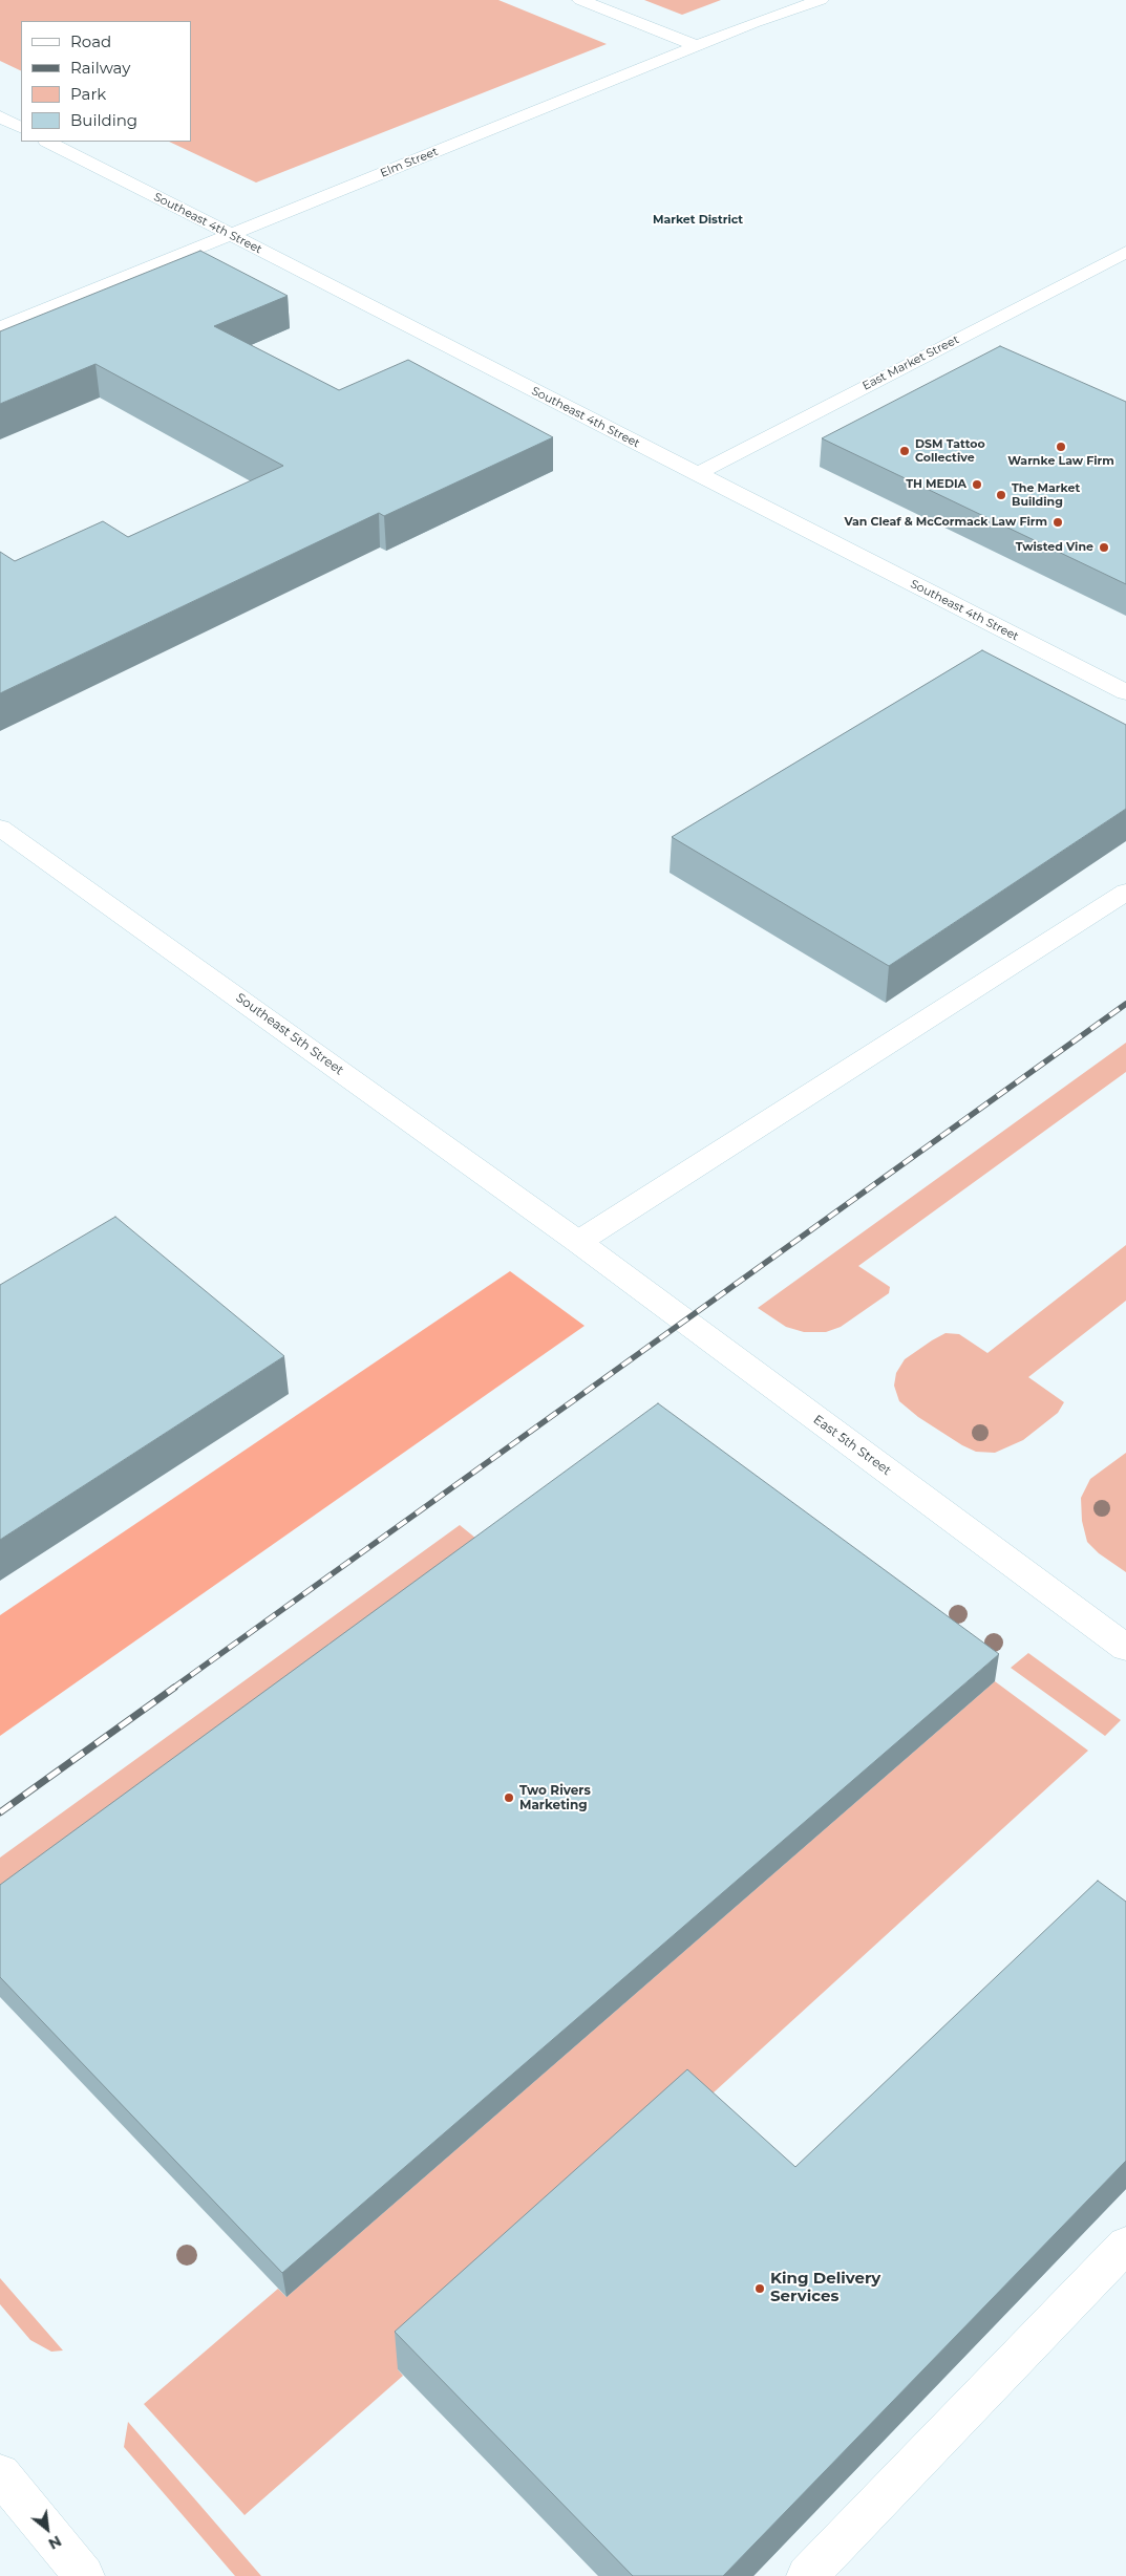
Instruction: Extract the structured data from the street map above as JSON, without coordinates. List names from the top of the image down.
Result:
{
  "streets": {
    "street": [
      "Elm Street",
      "Southeast 4th Street",
      "East Market Street",
      "Southeast 5th Street",
      "East 5th Street"
    ]
  },
  "crossings": [
    ["Elm Street", "Southeast 4th Street"],
    ["Southeast 4th Street", "East Market Street"],
    ["Southeast 5th Street", "East 5th Street"]
  ],
  "districts": ["Market District"],
  "places": [
    "Warnke Law Firm",
    "DSM Tattoo Collective",
    "TH MEDIA",
    "The Market Building",
    "Van Cleaf & McCormack Law Firm",
    "Twisted Vine",
    "Two Rivers Marketing",
    "King Delivery Services"
  ],
  "legend": [
    "Road",
    "Railway",
    "Park",
    "Building"
  ],
  "north": "bottom right"
}
